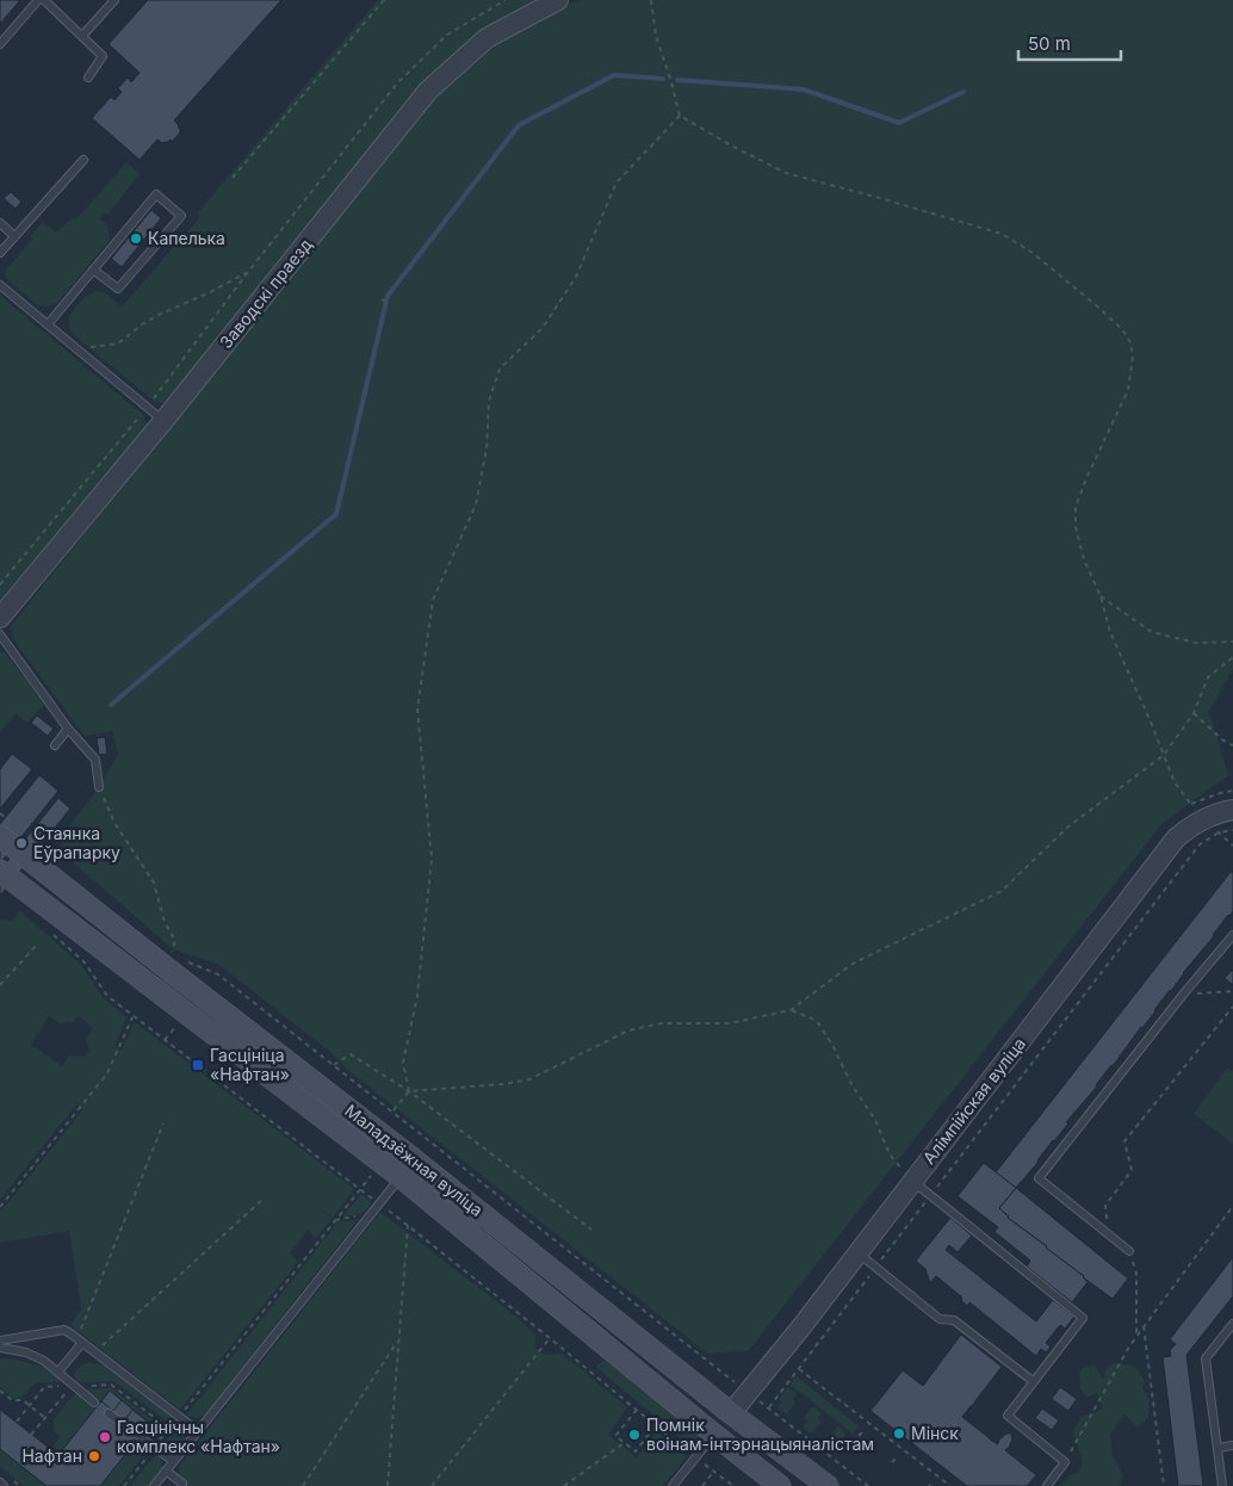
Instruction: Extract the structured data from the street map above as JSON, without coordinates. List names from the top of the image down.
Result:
{
  "streets": {
    "main road": ["Маладзёжная вуліца"],
    "street": ["Заводскі праезд", "Алімпійская вуліца"]
  },
  "crossings": [
    ["Алімпійская вуліца", "Маладзёжная вуліца"]
  ],
  "places": {
    "other": [
      "Капелька",
      "Стаянка Еўрапарку",
      "Мінск",
      "Помнік воінам-інтэрнацыяналістам",
      "Гасцінічны комплекс «Нафтан»",
      "Нафтан"
    ],
    "transit": ["Гасцініца «Нафтан»"]
  },
  "scale_bar": "50 m"
}
